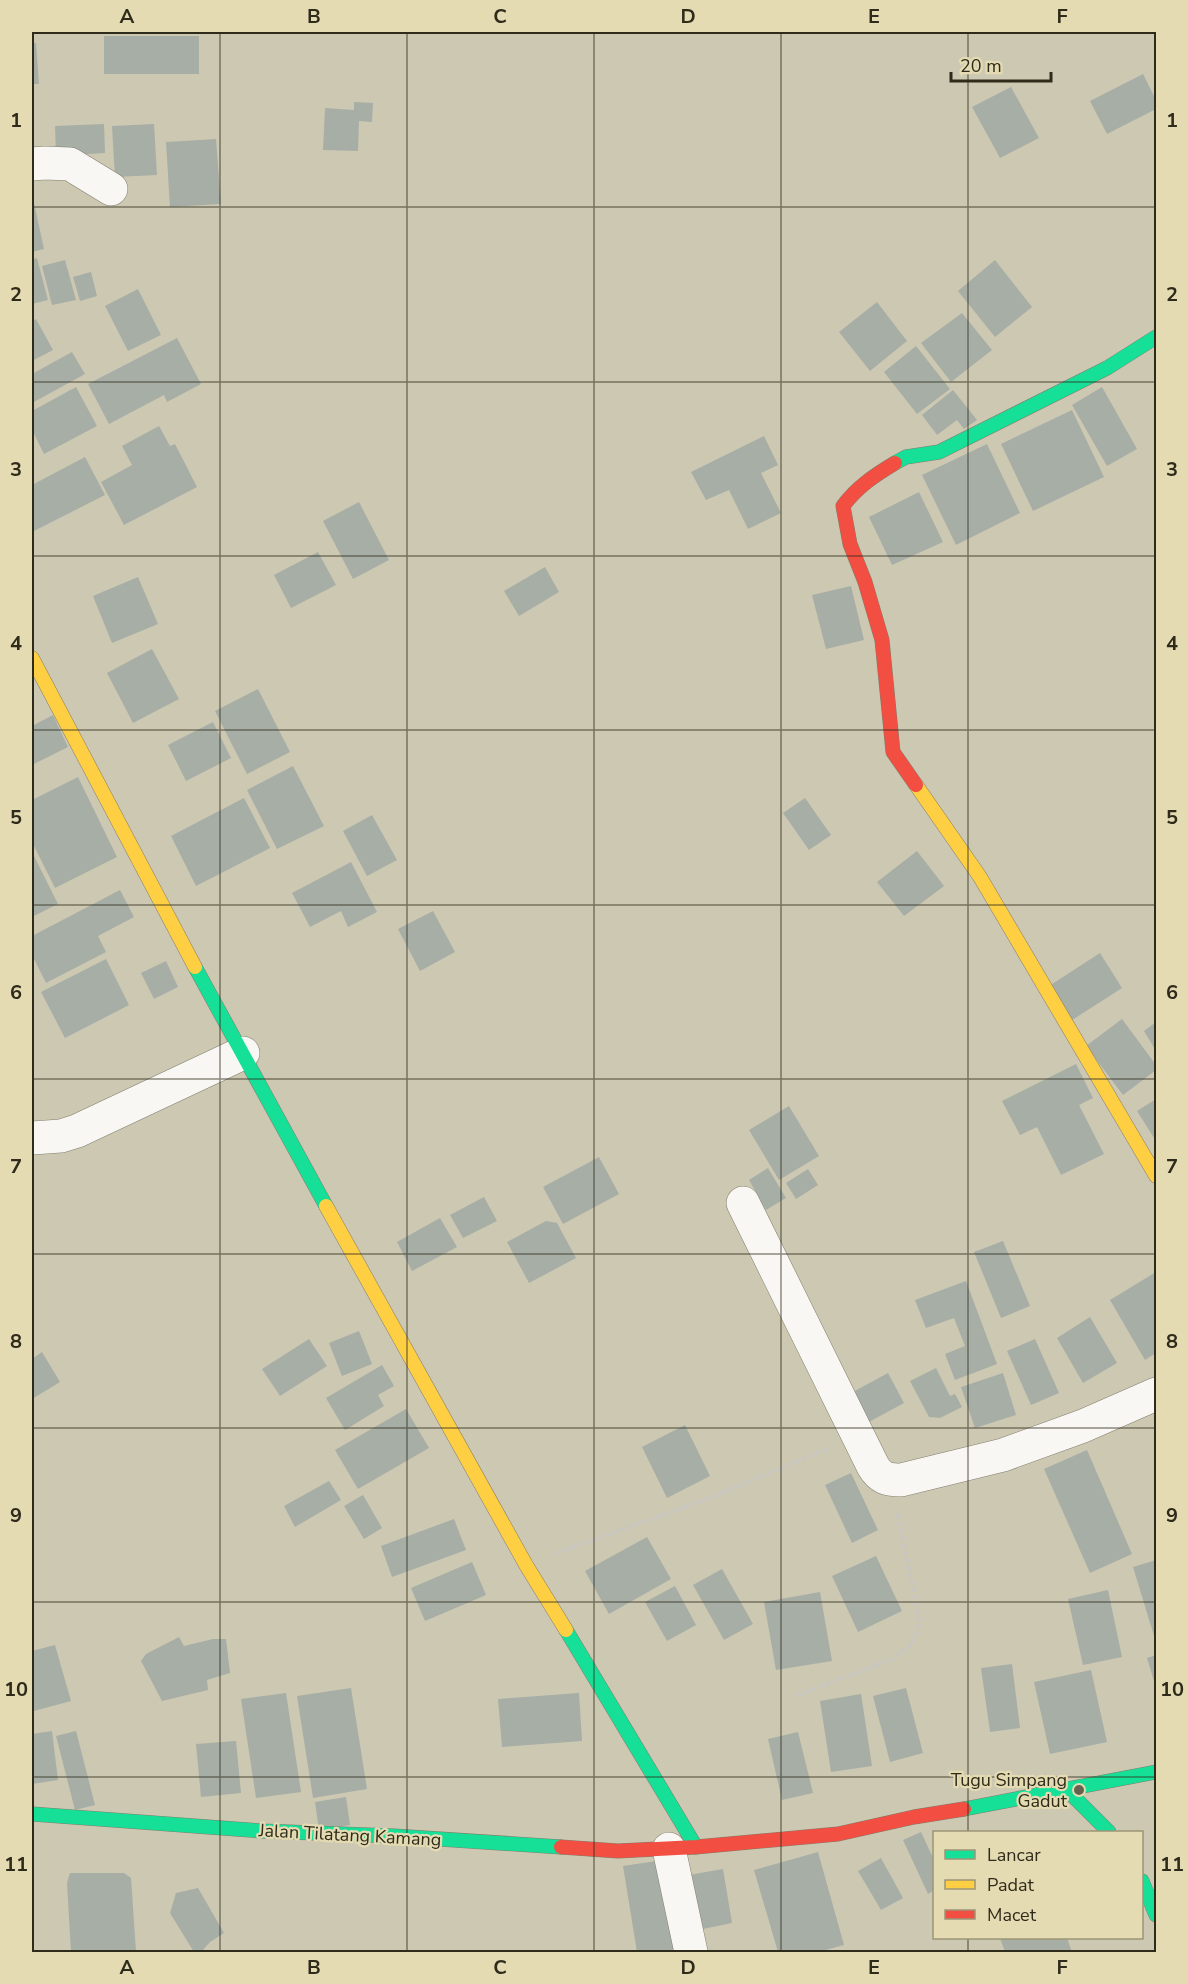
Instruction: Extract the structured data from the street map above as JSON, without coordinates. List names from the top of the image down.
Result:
{
  "streets": {
    "main road": ["Jalan Tilatang Kamang"]
  },
  "places": ["Tugu Simpang Gadut"],
  "legend": ["Lancar", "Padat", "Macet"],
  "scale_bar": "20 m",
  "grid": {
    "columns": [
      "A",
      "B",
      "C",
      "D",
      "E",
      "F"
    ],
    "rows": [
      "1",
      "2",
      "3",
      "4",
      "5",
      "6",
      "7",
      "8",
      "9",
      "10",
      "11"
    ]
  }
}
